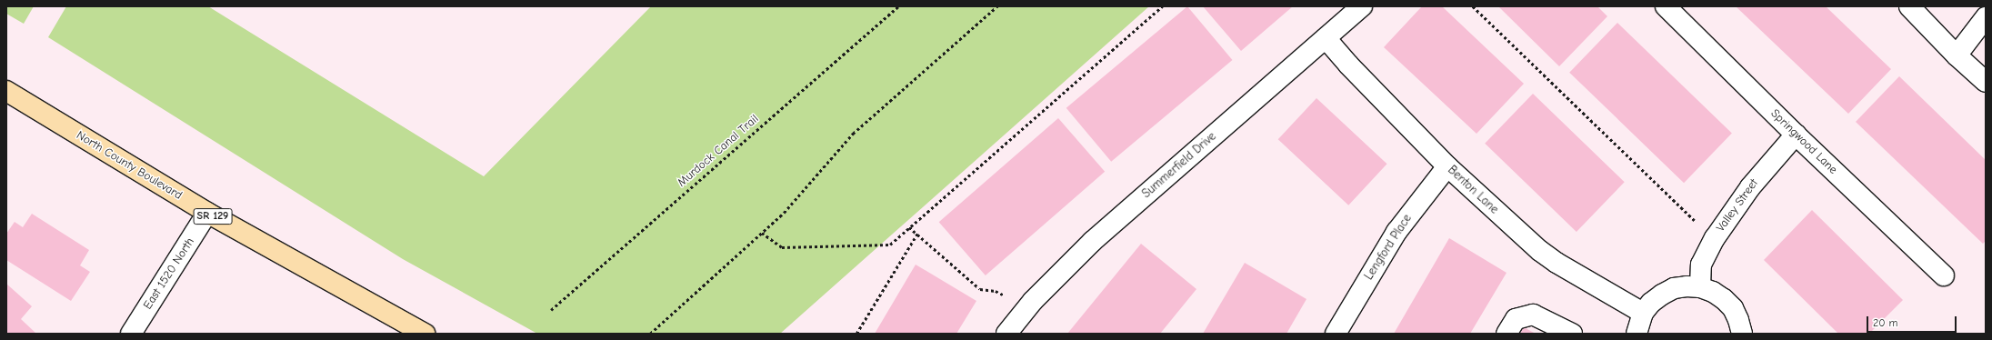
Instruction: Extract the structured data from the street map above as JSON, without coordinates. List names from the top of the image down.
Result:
{
  "streets": {
    "main road": ["North County Boulevard", "SR 129"],
    "street": [
      "Springwood Lane",
      "Summerfield Drive",
      "Benton Lane",
      "Valley Street",
      "Lengford Place",
      "East 1520 North"
    ],
    "path": ["Murdock Canal Trail"]
  },
  "crossings": [
    ["Springwood Lane", "Valley Street"],
    ["North County Boulevard", "East 1520 North"],
    ["Summerfield Drive", "Benton Lane"],
    ["Benton Lane", "Lengford Place"]
  ],
  "scale_bar": "20 m"
}
